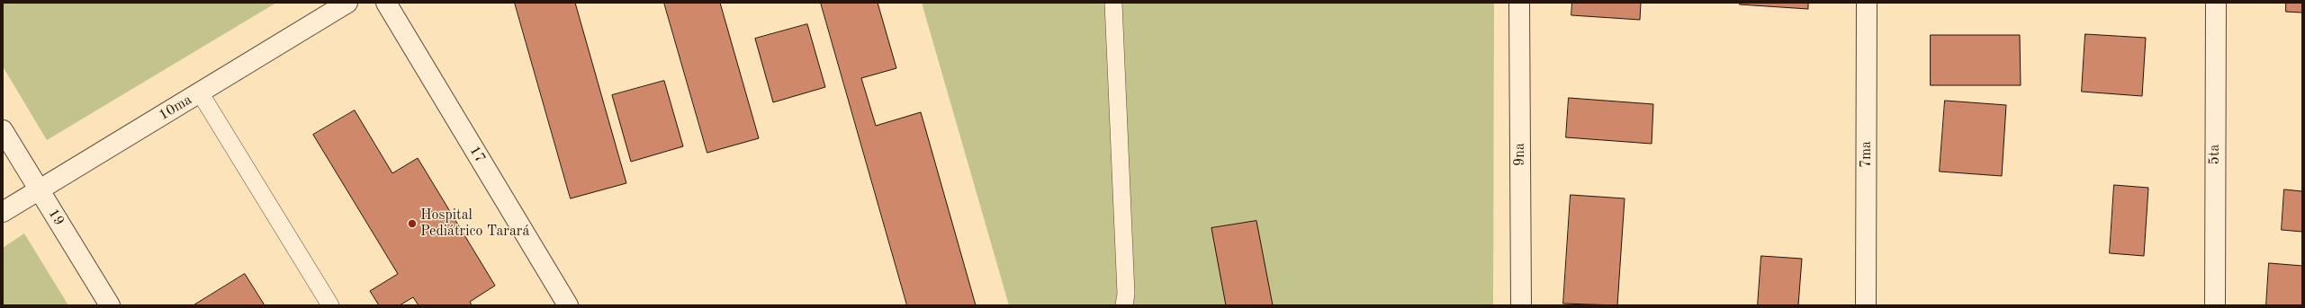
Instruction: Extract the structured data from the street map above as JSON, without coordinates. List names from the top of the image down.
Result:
{
  "streets": {
    "street": [
      "10ma",
      "17",
      "9na",
      "7ma",
      "5ta",
      "19"
    ]
  },
  "crossings": [
    ["10ma", "19"]
  ],
  "places": ["Hospital Pediátrico Tarará"]
}
